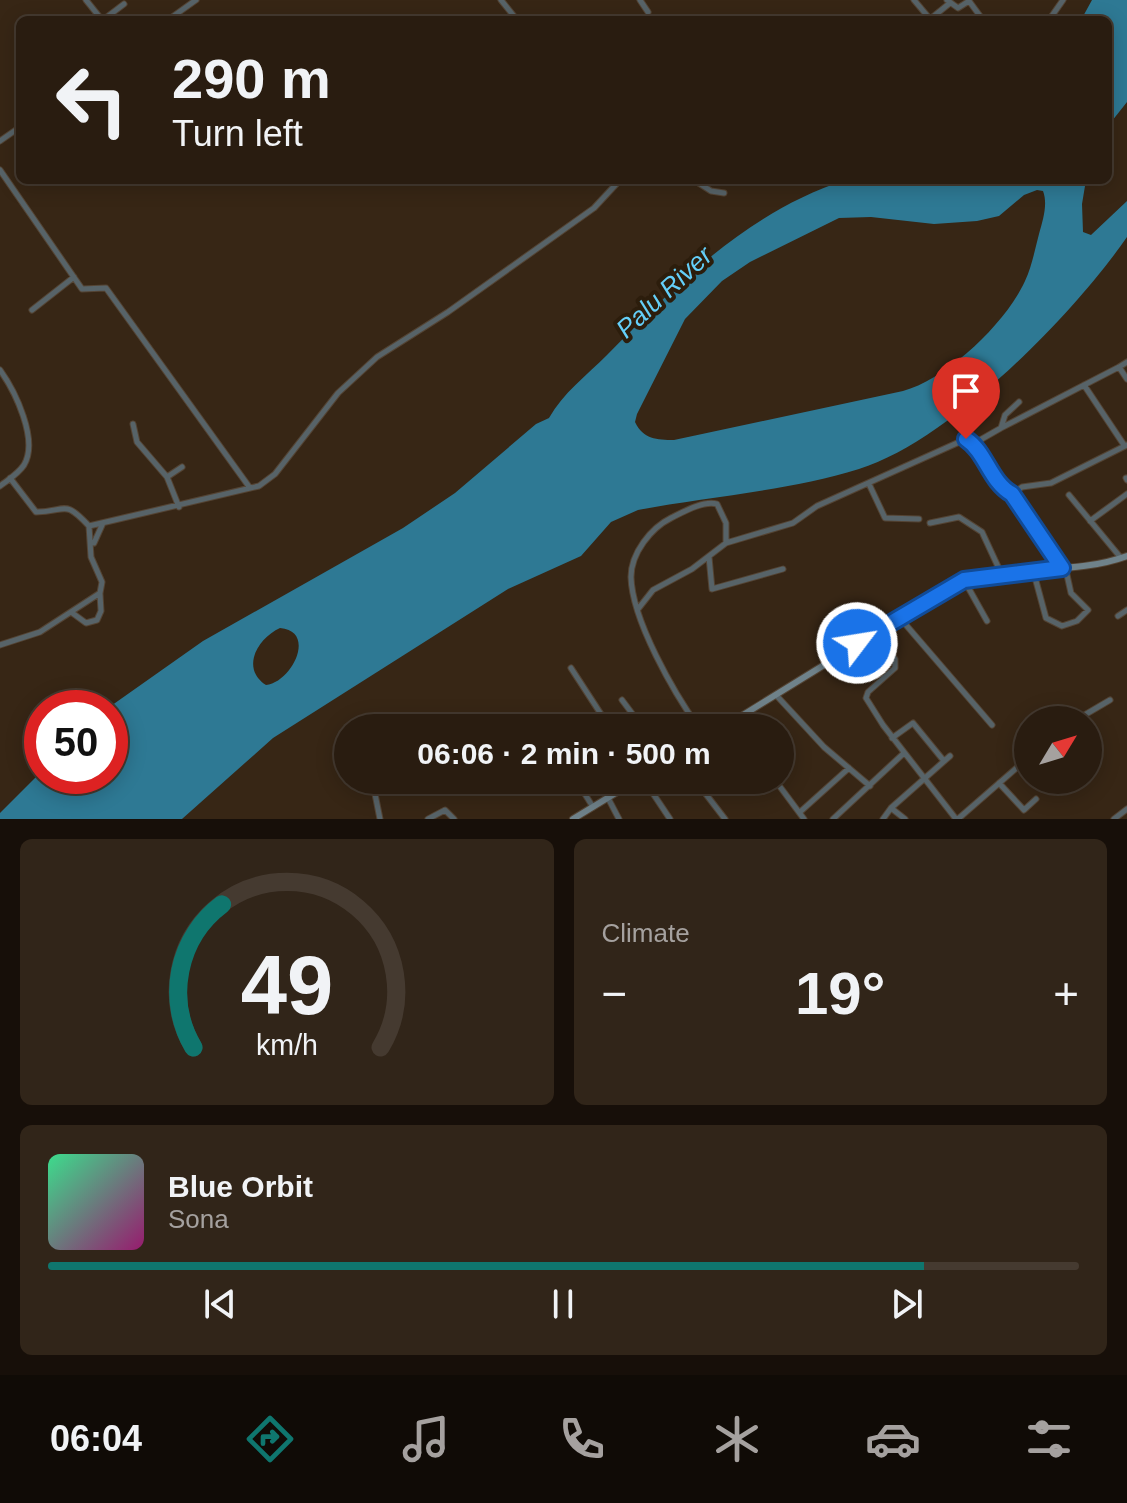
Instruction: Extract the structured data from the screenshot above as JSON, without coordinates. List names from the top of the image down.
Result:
{
  "water": ["Palu River"],
  "north": "top right",
  "page": {
    "turn": ["290 m", "Turn left"],
    "limit": "50",
    "trip": "06:06 · 2 min · 500 m",
    "tile": "Climate",
    "heat": ["−", "19°", "+"],
    "song": ["Blue Orbit", "Sona"],
    "tabs": "06:04",
    "gauge": ["49", "km/h"]
  }
}
